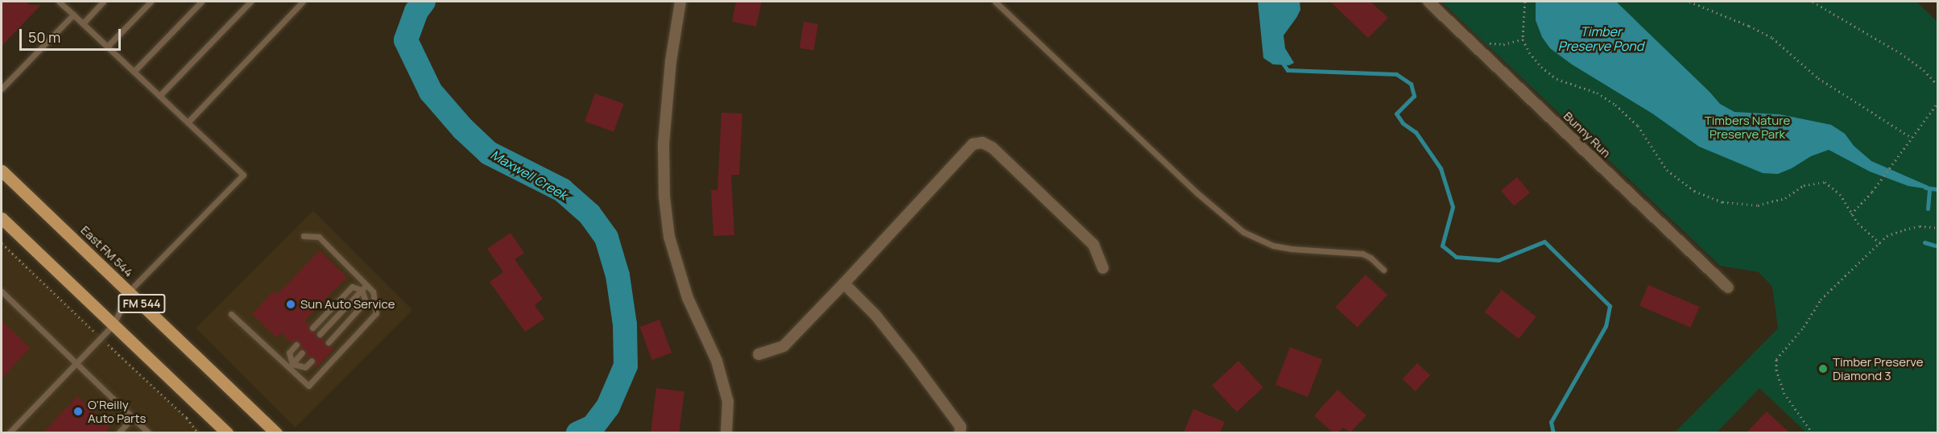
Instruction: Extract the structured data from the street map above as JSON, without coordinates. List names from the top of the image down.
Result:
{
  "streets": {
    "main road": ["East FM 544", "FM 544"],
    "street": ["Bunny Run"]
  },
  "water": ["Timber Preserve Pond", "Maxwell Creek"],
  "parks": ["Timbers Nature Preserve Park"],
  "places": ["Sun Auto Service", "Timber Preserve Diamond 3", "O'Reilly Auto Parts"],
  "scale_bar": "50 m"
}
